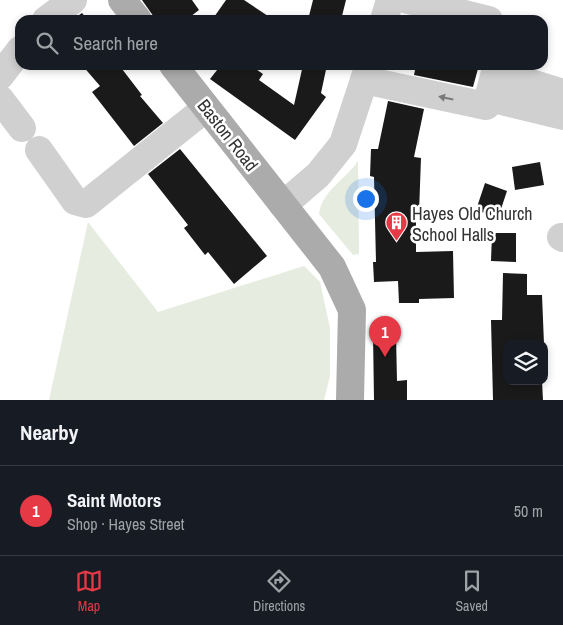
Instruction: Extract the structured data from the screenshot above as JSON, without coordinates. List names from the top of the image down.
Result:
{
  "streets": {
    "main road": ["Baston Road"]
  },
  "places": {
    "building": ["Hayes Old Church School Halls"]
  },
  "page": {
    "search": "Search here",
    "pins": "1",
    "heading": "Nearby",
    "list": [
      {
        "mark": "1",
        "name": "Saint Motors",
        "note": "Shop · Hayes Street",
        "value": "50 m"
      }
    ],
    "nav": ["Map", "Directions", "Saved"]
  }
}
